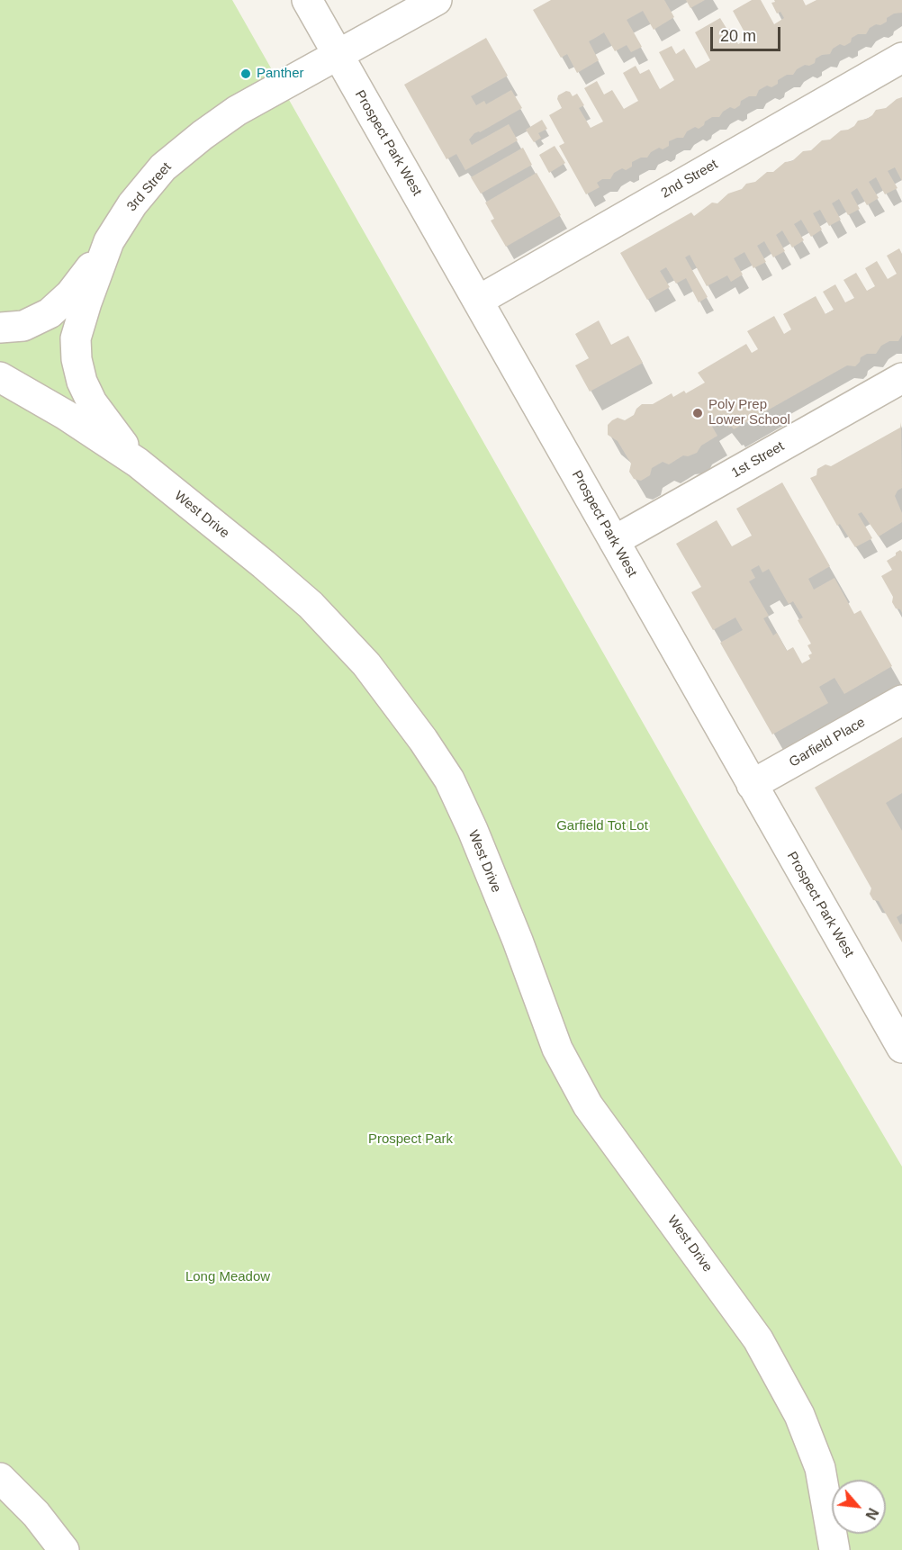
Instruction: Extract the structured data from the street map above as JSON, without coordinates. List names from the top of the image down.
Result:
{
  "streets": {
    "street": [
      "Prospect Park West",
      "2nd Street",
      "3rd Street",
      "1st Street",
      "West Drive",
      "Garfield Place"
    ]
  },
  "crossings": [
    ["Prospect Park West", "2nd Street"],
    ["Prospect Park West", "3rd Street"],
    ["Prospect Park West", "1st Street"],
    ["Prospect Park West", "Garfield Place"],
    ["3rd Street", "West Drive"]
  ],
  "parks": ["Garfield Tot Lot", "Prospect Park", "Long Meadow"],
  "places": ["Panther", "Poly Prep Lower School"],
  "scale_bar": "20 m",
  "north": "bottom right"
}
